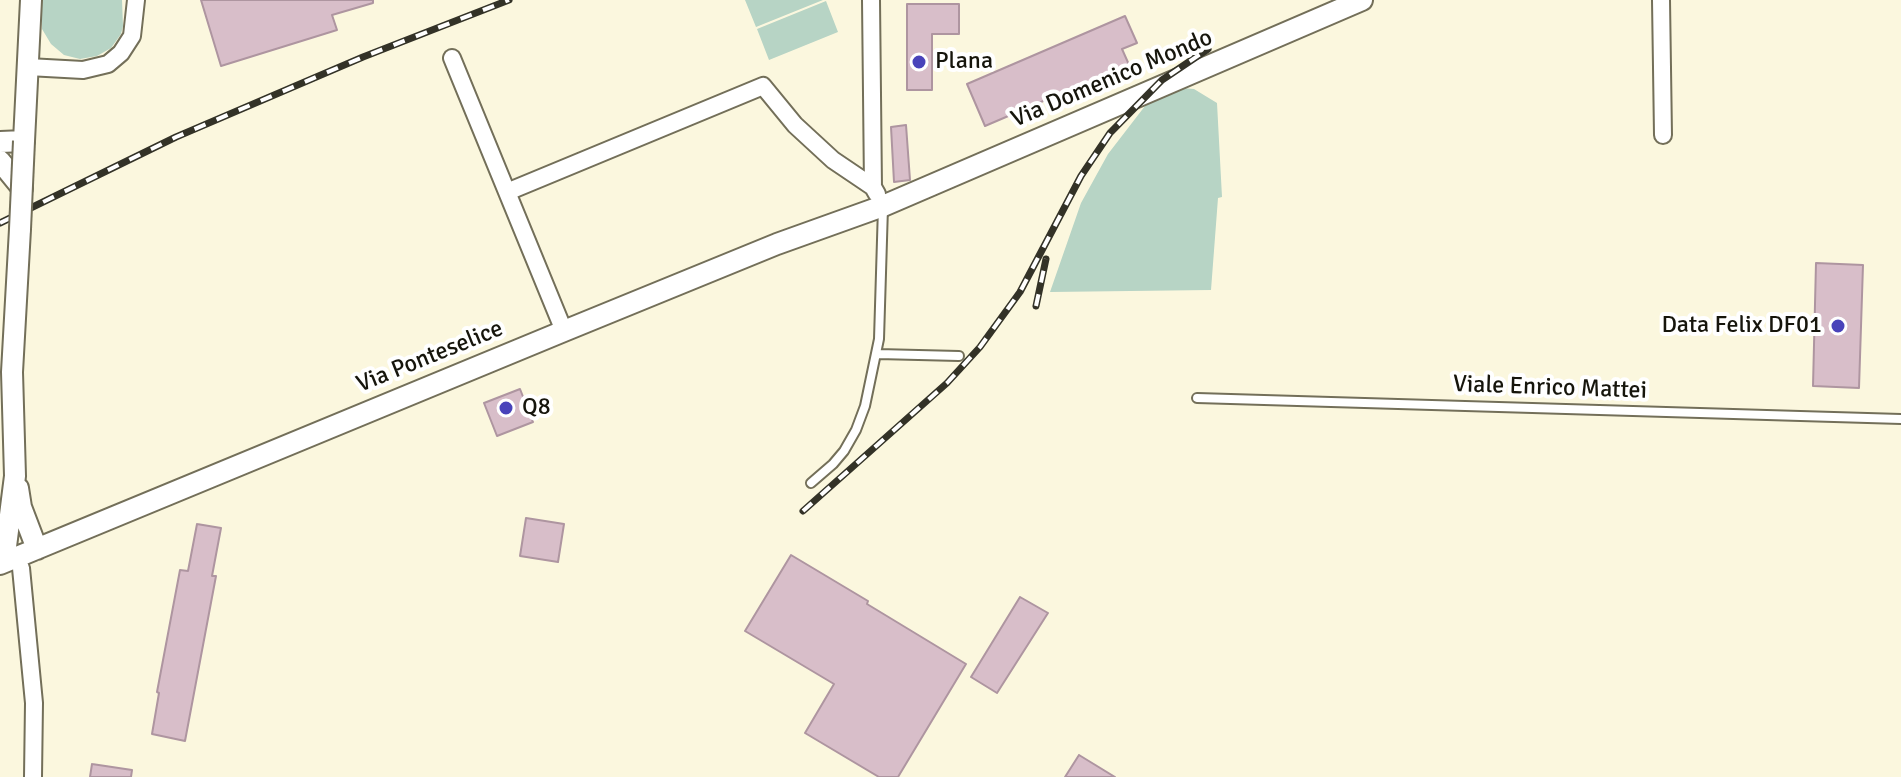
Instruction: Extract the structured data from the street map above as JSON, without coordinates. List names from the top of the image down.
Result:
{
  "streets": {
    "street": ["Via Domenico Mondo", "Via Ponteselice"],
    "lane": ["Viale Enrico Mattei"]
  },
  "crossings": [
    ["Via Domenico Mondo", "Via Ponteselice"]
  ],
  "places": ["Plana", "Data Felix DF01", "Q8"]
}
